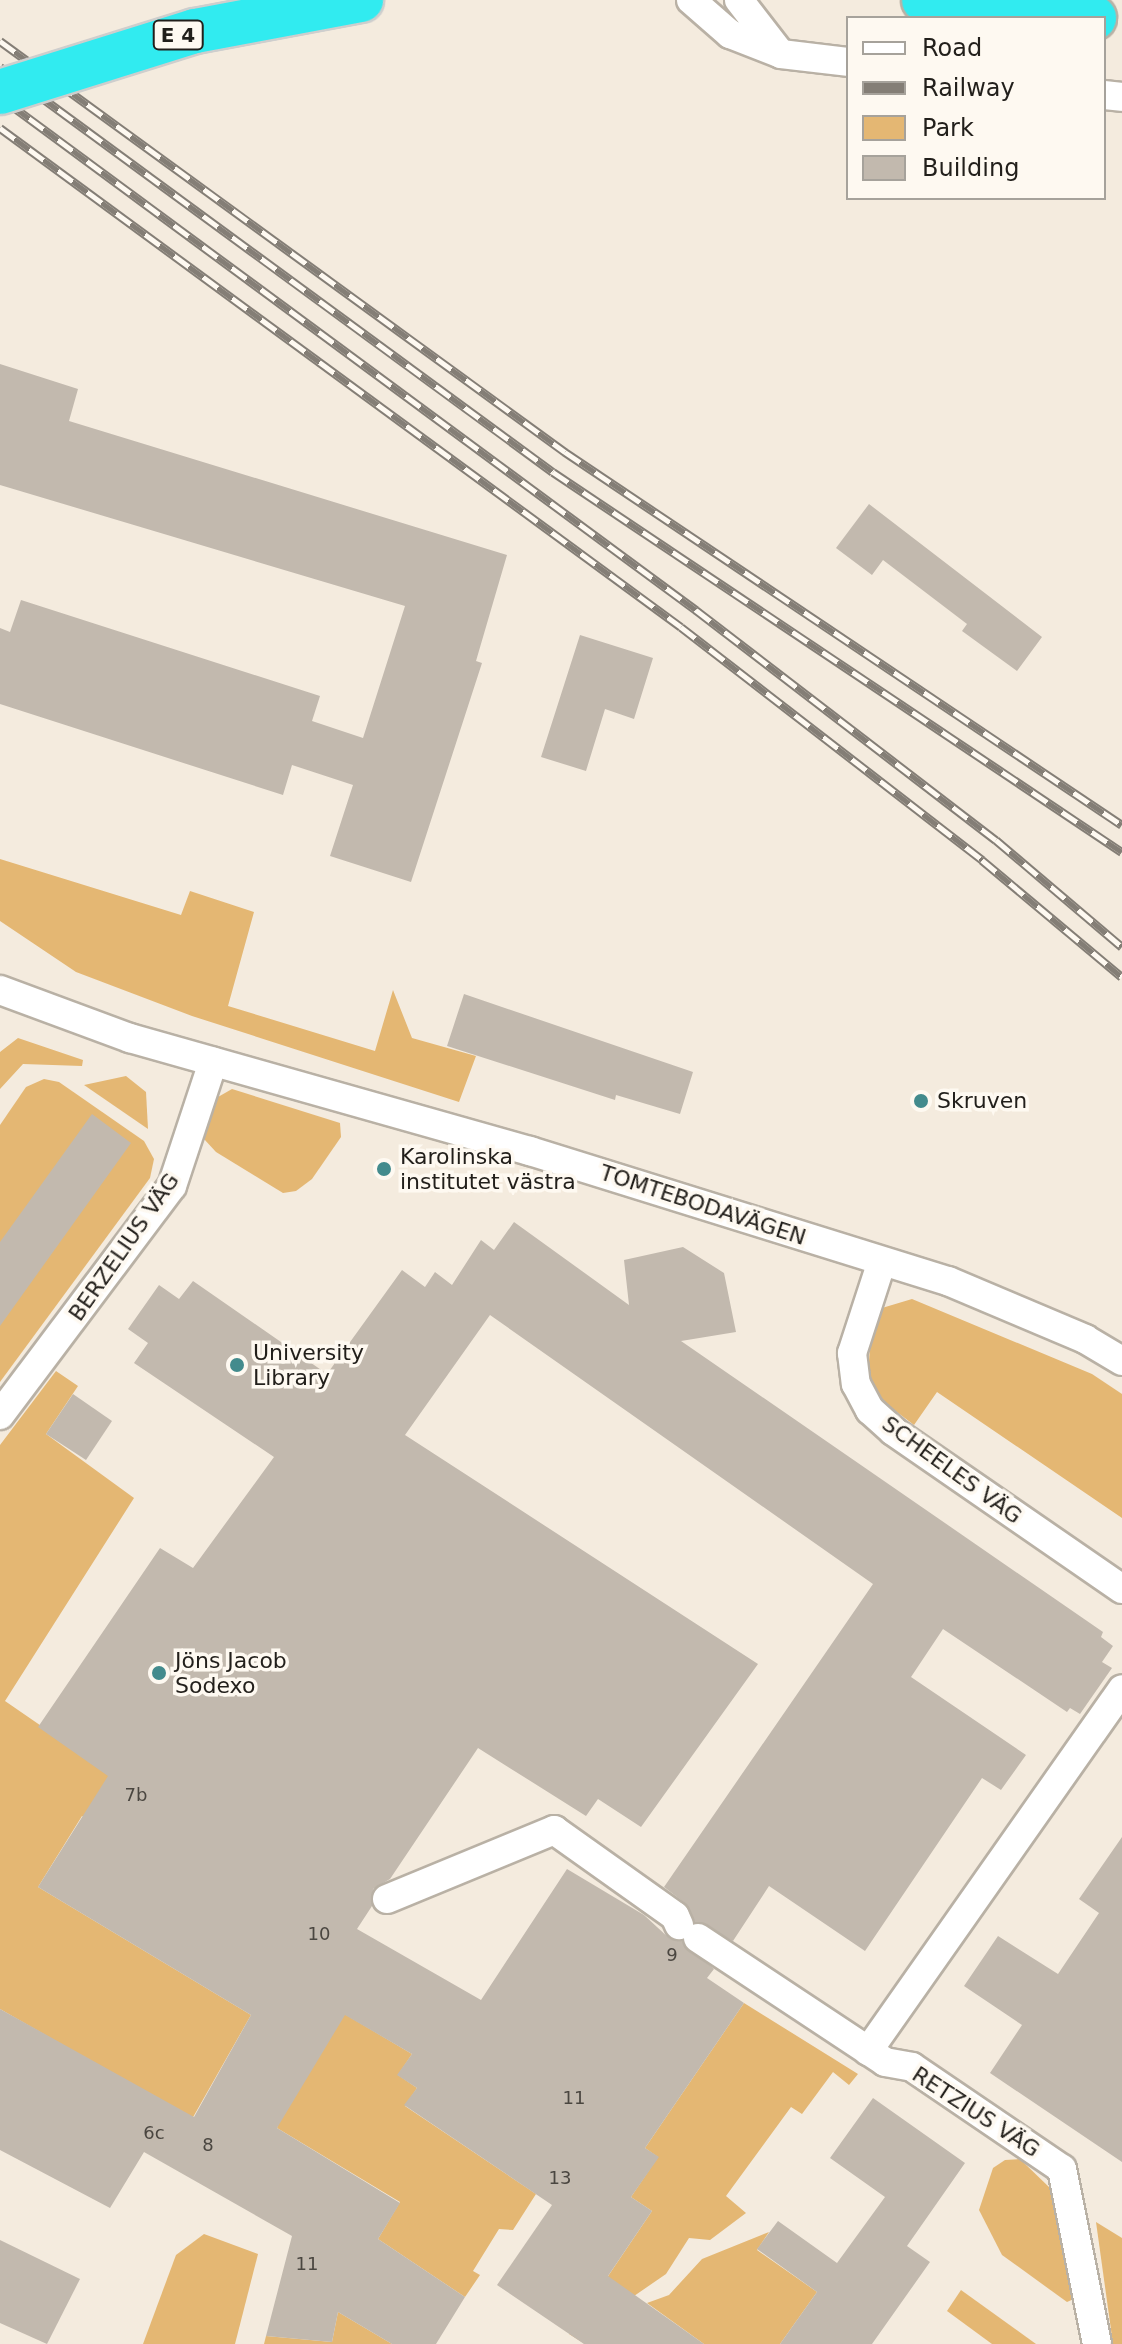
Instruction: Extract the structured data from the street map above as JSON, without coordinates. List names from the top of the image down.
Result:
{
  "streets": {
    "highway": ["E 4"],
    "street": [
      "TOMTEBODAVÄGEN",
      "BERZELIUS VÄG",
      "SCHEELES VÄG",
      "RETZIUS VÄG"
    ]
  },
  "crossings": [
    ["TOMTEBODAVÄGEN", "BERZELIUS VÄG"],
    ["TOMTEBODAVÄGEN", "SCHEELES VÄG"]
  ],
  "places": [
    "Skruven",
    "Karolinska institutet västra",
    "University Library",
    "Jöns Jacob Sodexo"
  ],
  "house_numbers": [
    "7b",
    "10",
    "9",
    "11",
    "6c",
    "8",
    "13",
    "11"
  ],
  "legend": [
    "Road",
    "Railway",
    "Park",
    "Building"
  ]
}
